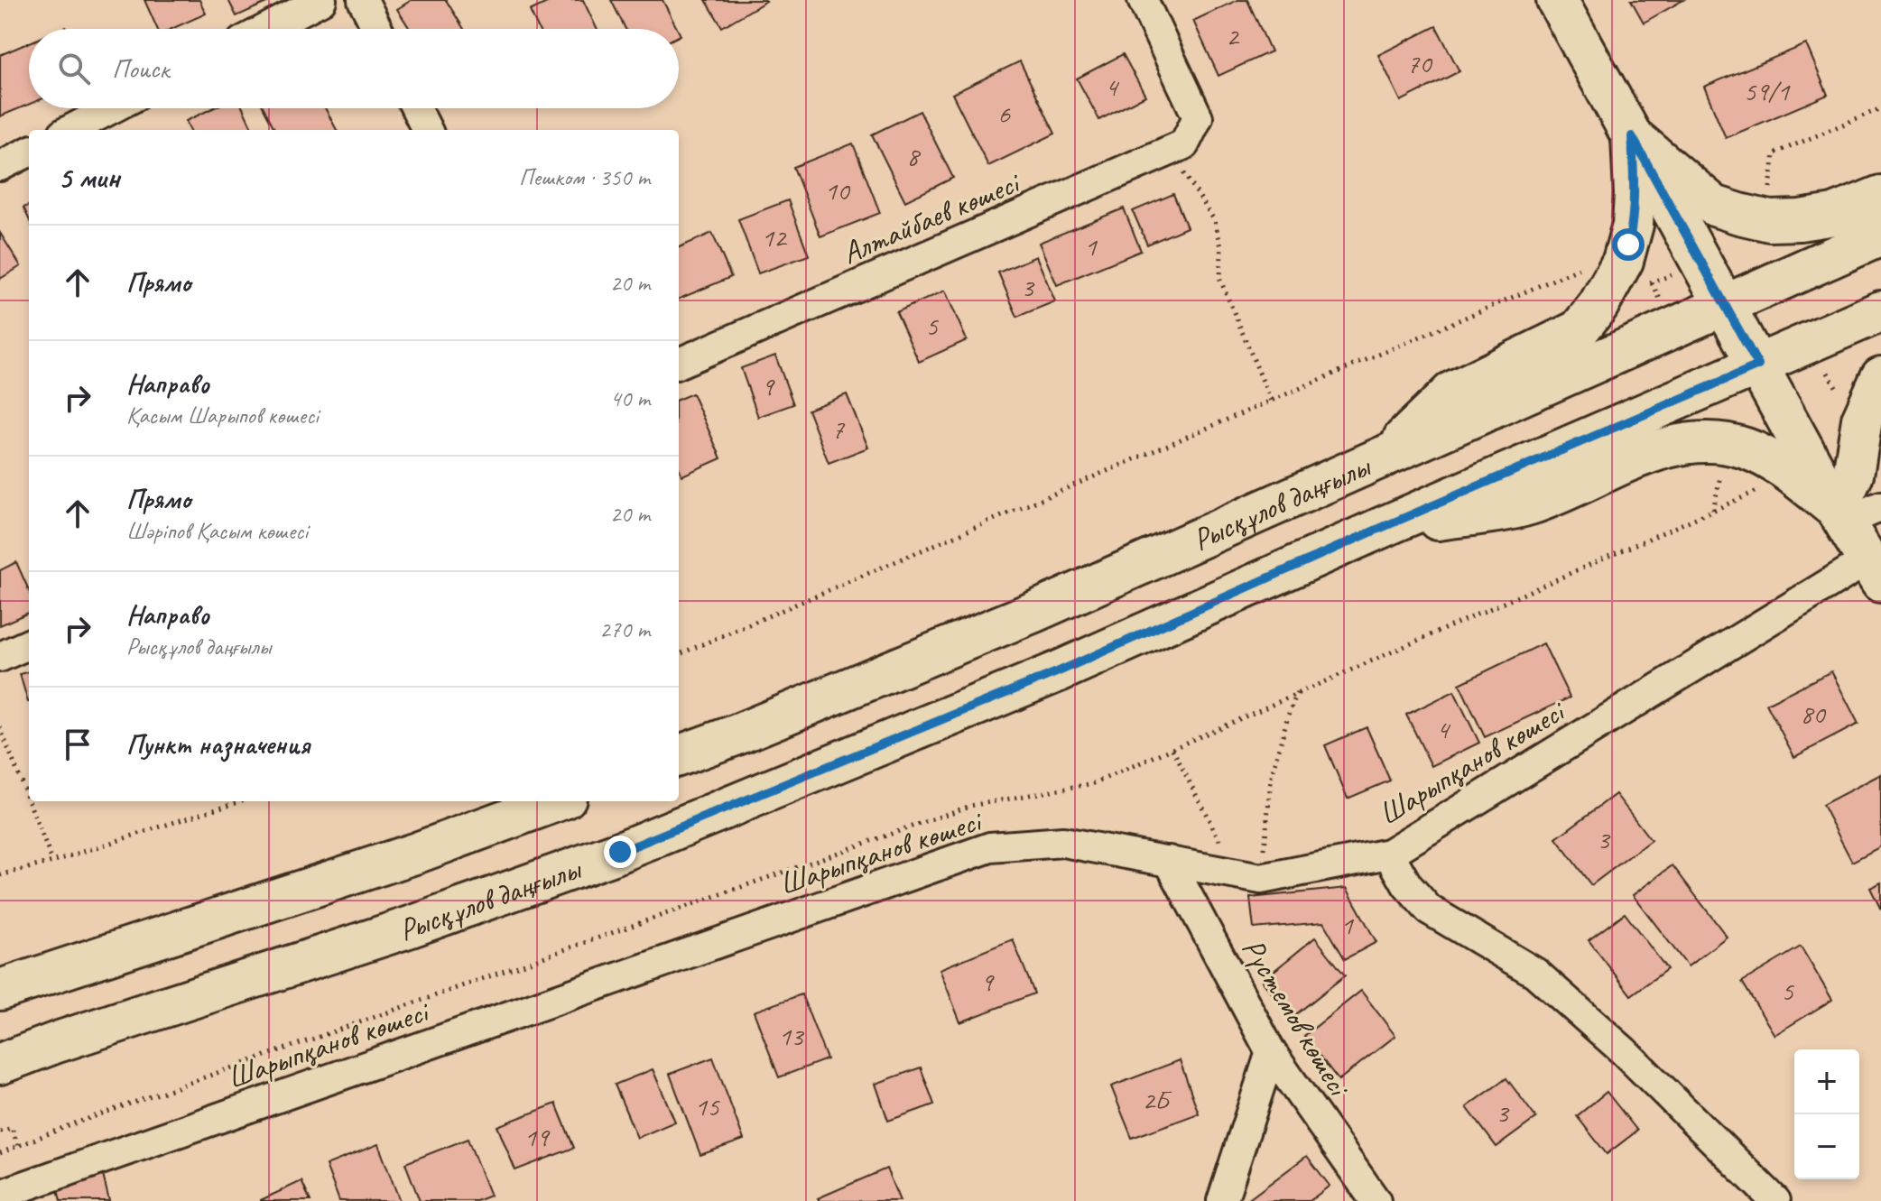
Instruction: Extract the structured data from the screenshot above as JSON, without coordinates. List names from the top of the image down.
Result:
{
  "streets": {
    "main road": ["Рысқұлов даңғылы"],
    "street": ["Алтайбаев көшесі", "Шарыпқанов көшесі", "Рүстемов көшесі"]
  },
  "crossings": [
    ["Шарыпқанов көшесі", "Рүстемов көшесі"]
  ],
  "house_numbers": [
    "2",
    "70",
    "4",
    "59/1",
    "6",
    "8",
    "10",
    "12",
    "1",
    "3",
    "5",
    "9",
    "7",
    "80",
    "4",
    "3",
    "1",
    "9",
    "5",
    "13",
    "2Б",
    "15",
    "3",
    "19"
  ],
  "page": {
    "search": "Поиск",
    "heading": ["5 мин", "Пешком · 350 m"],
    "list": [
      ["Прямо", "20 m"],
      ["Направо", "Қасым Шарыпов көшесі", "40 m"],
      ["Прямо", "Шәріпов Қасым көшесі", "20 m"],
      ["Направо", "Рысқұлов даңғылы", "270 m"],
      "Пункт назначения"
    ],
    "map_buttons": ["+", "−"]
  }
}
